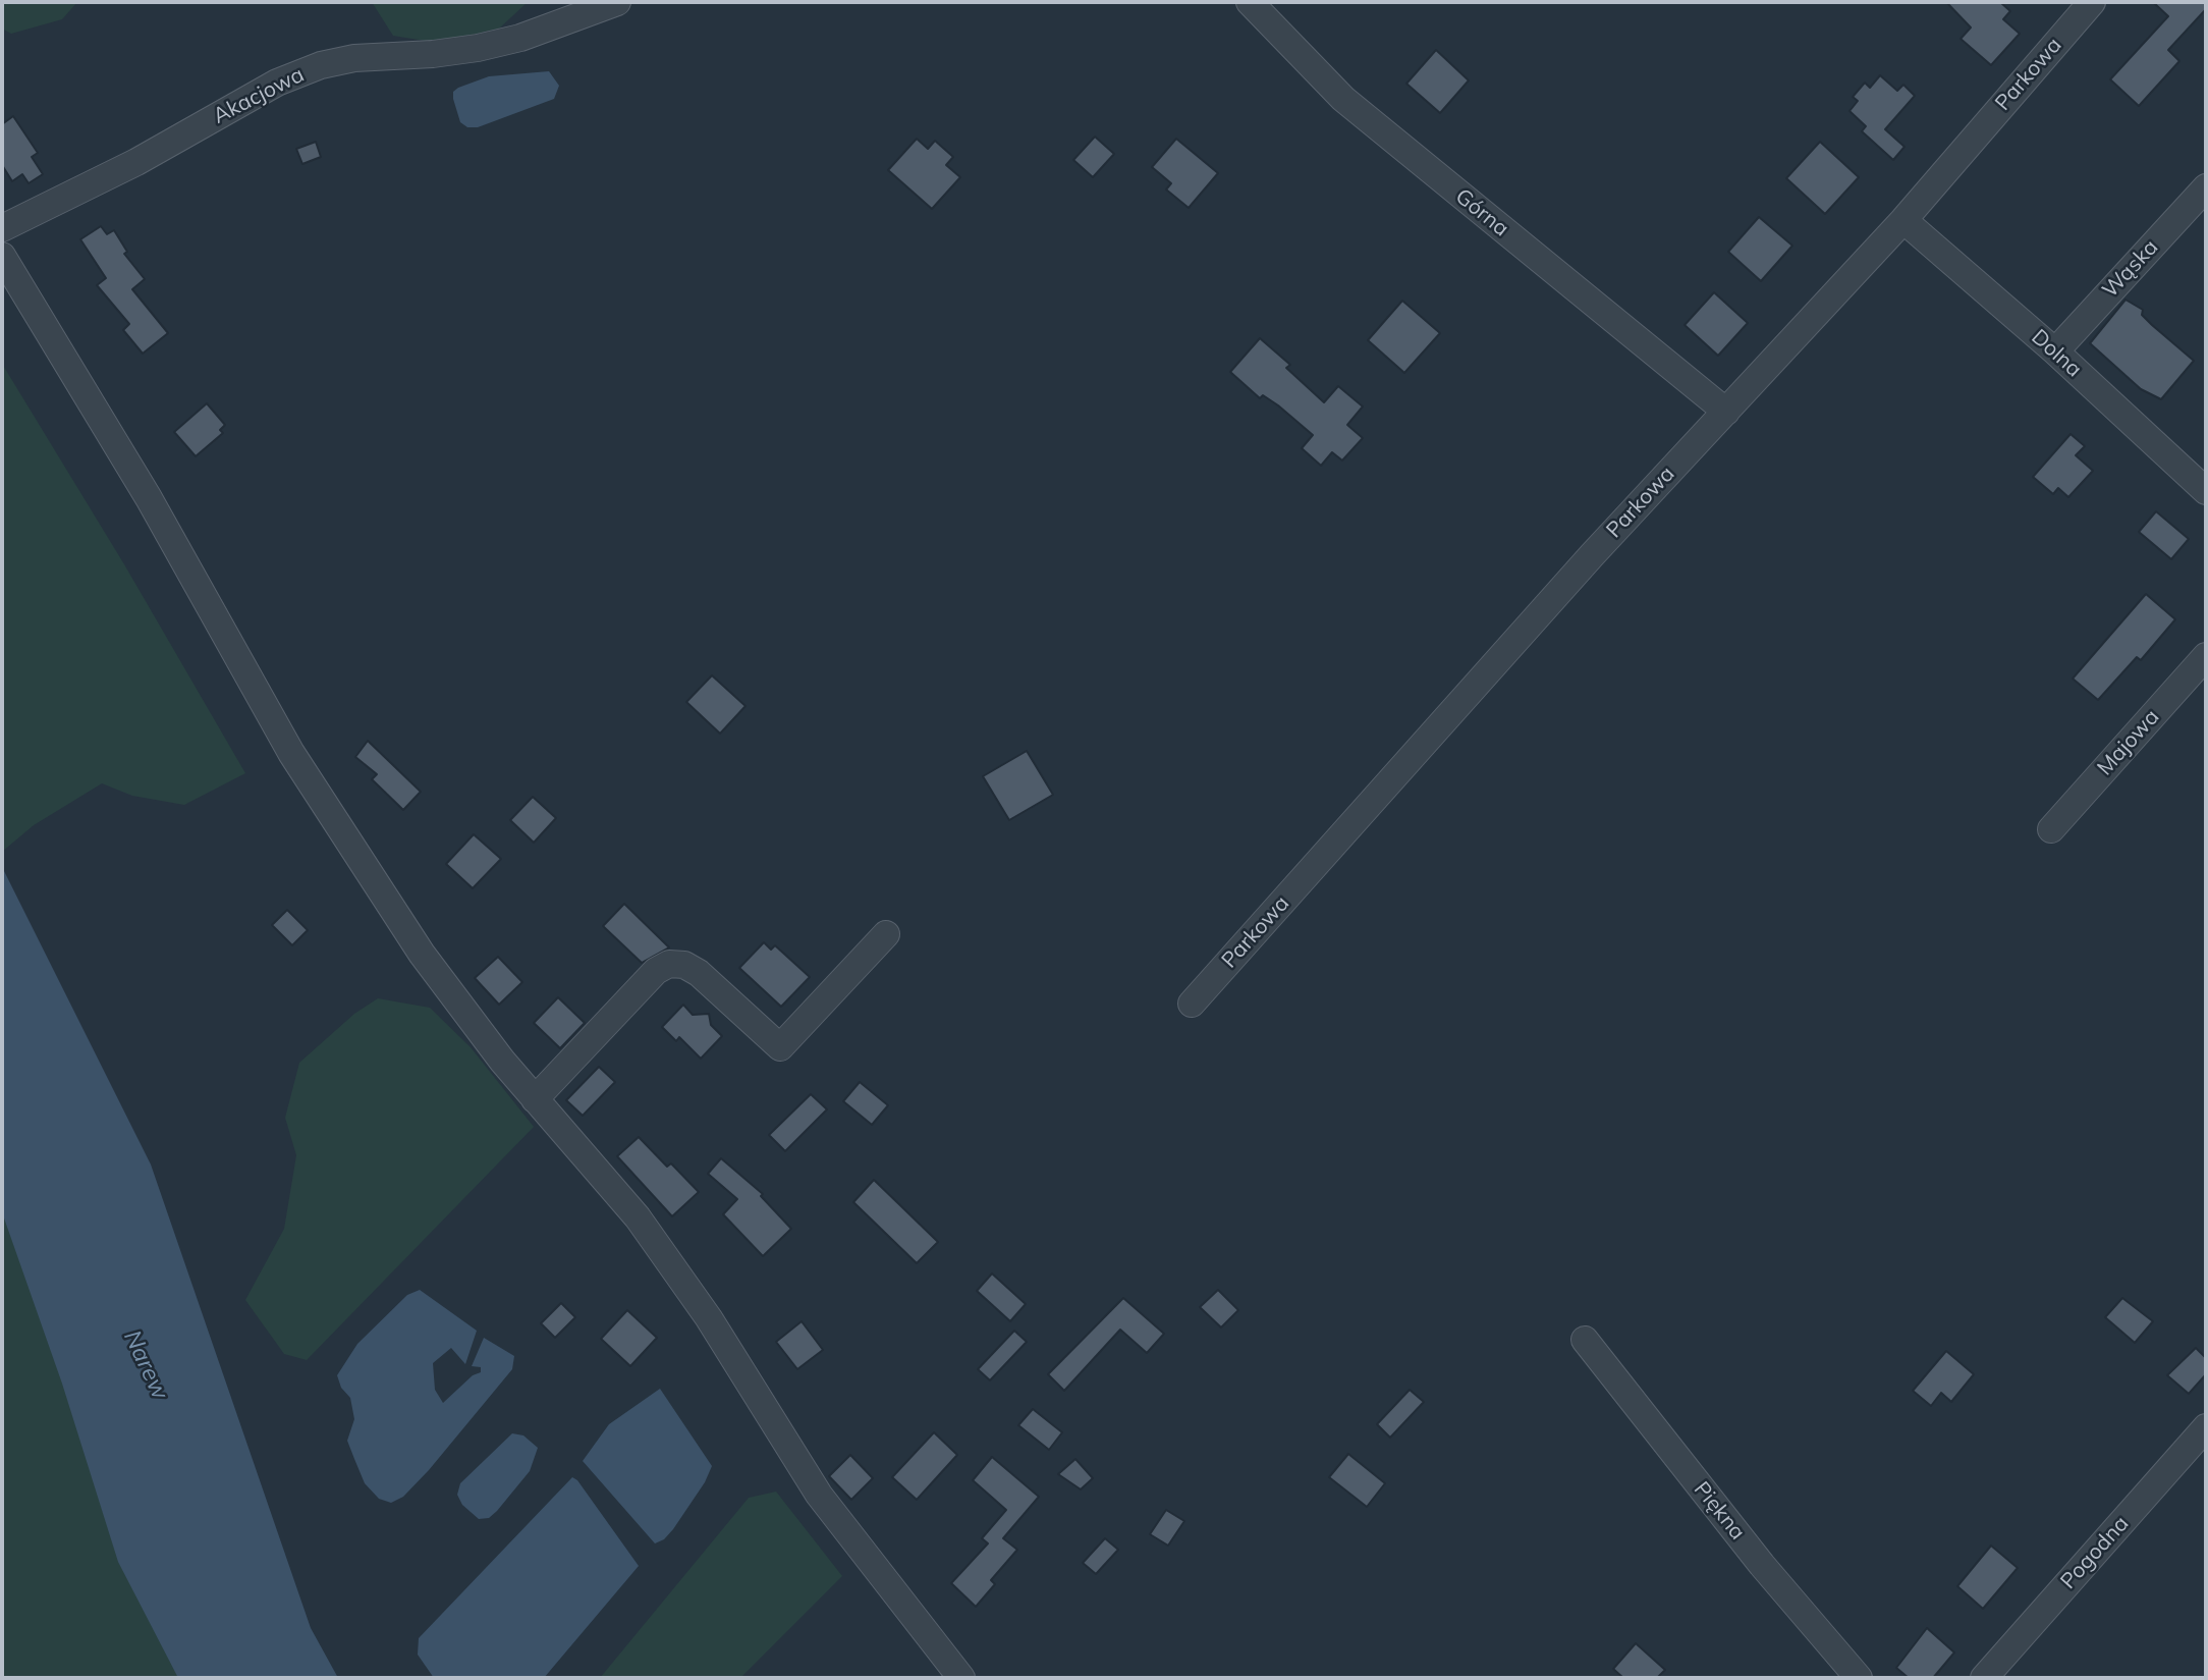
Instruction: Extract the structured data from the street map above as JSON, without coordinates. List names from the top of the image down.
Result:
{
  "streets": {
    "street": [
      "Parkowa",
      "Akacjowa",
      "Górna",
      "Wąska",
      "Dolna",
      "Majowa",
      "Piękna",
      "Pogodna"
    ]
  },
  "crossings": [
    ["Parkowa", "Górna"],
    ["Parkowa", "Dolna"],
    ["Wąska", "Dolna"]
  ],
  "water": ["Narew"]
}
